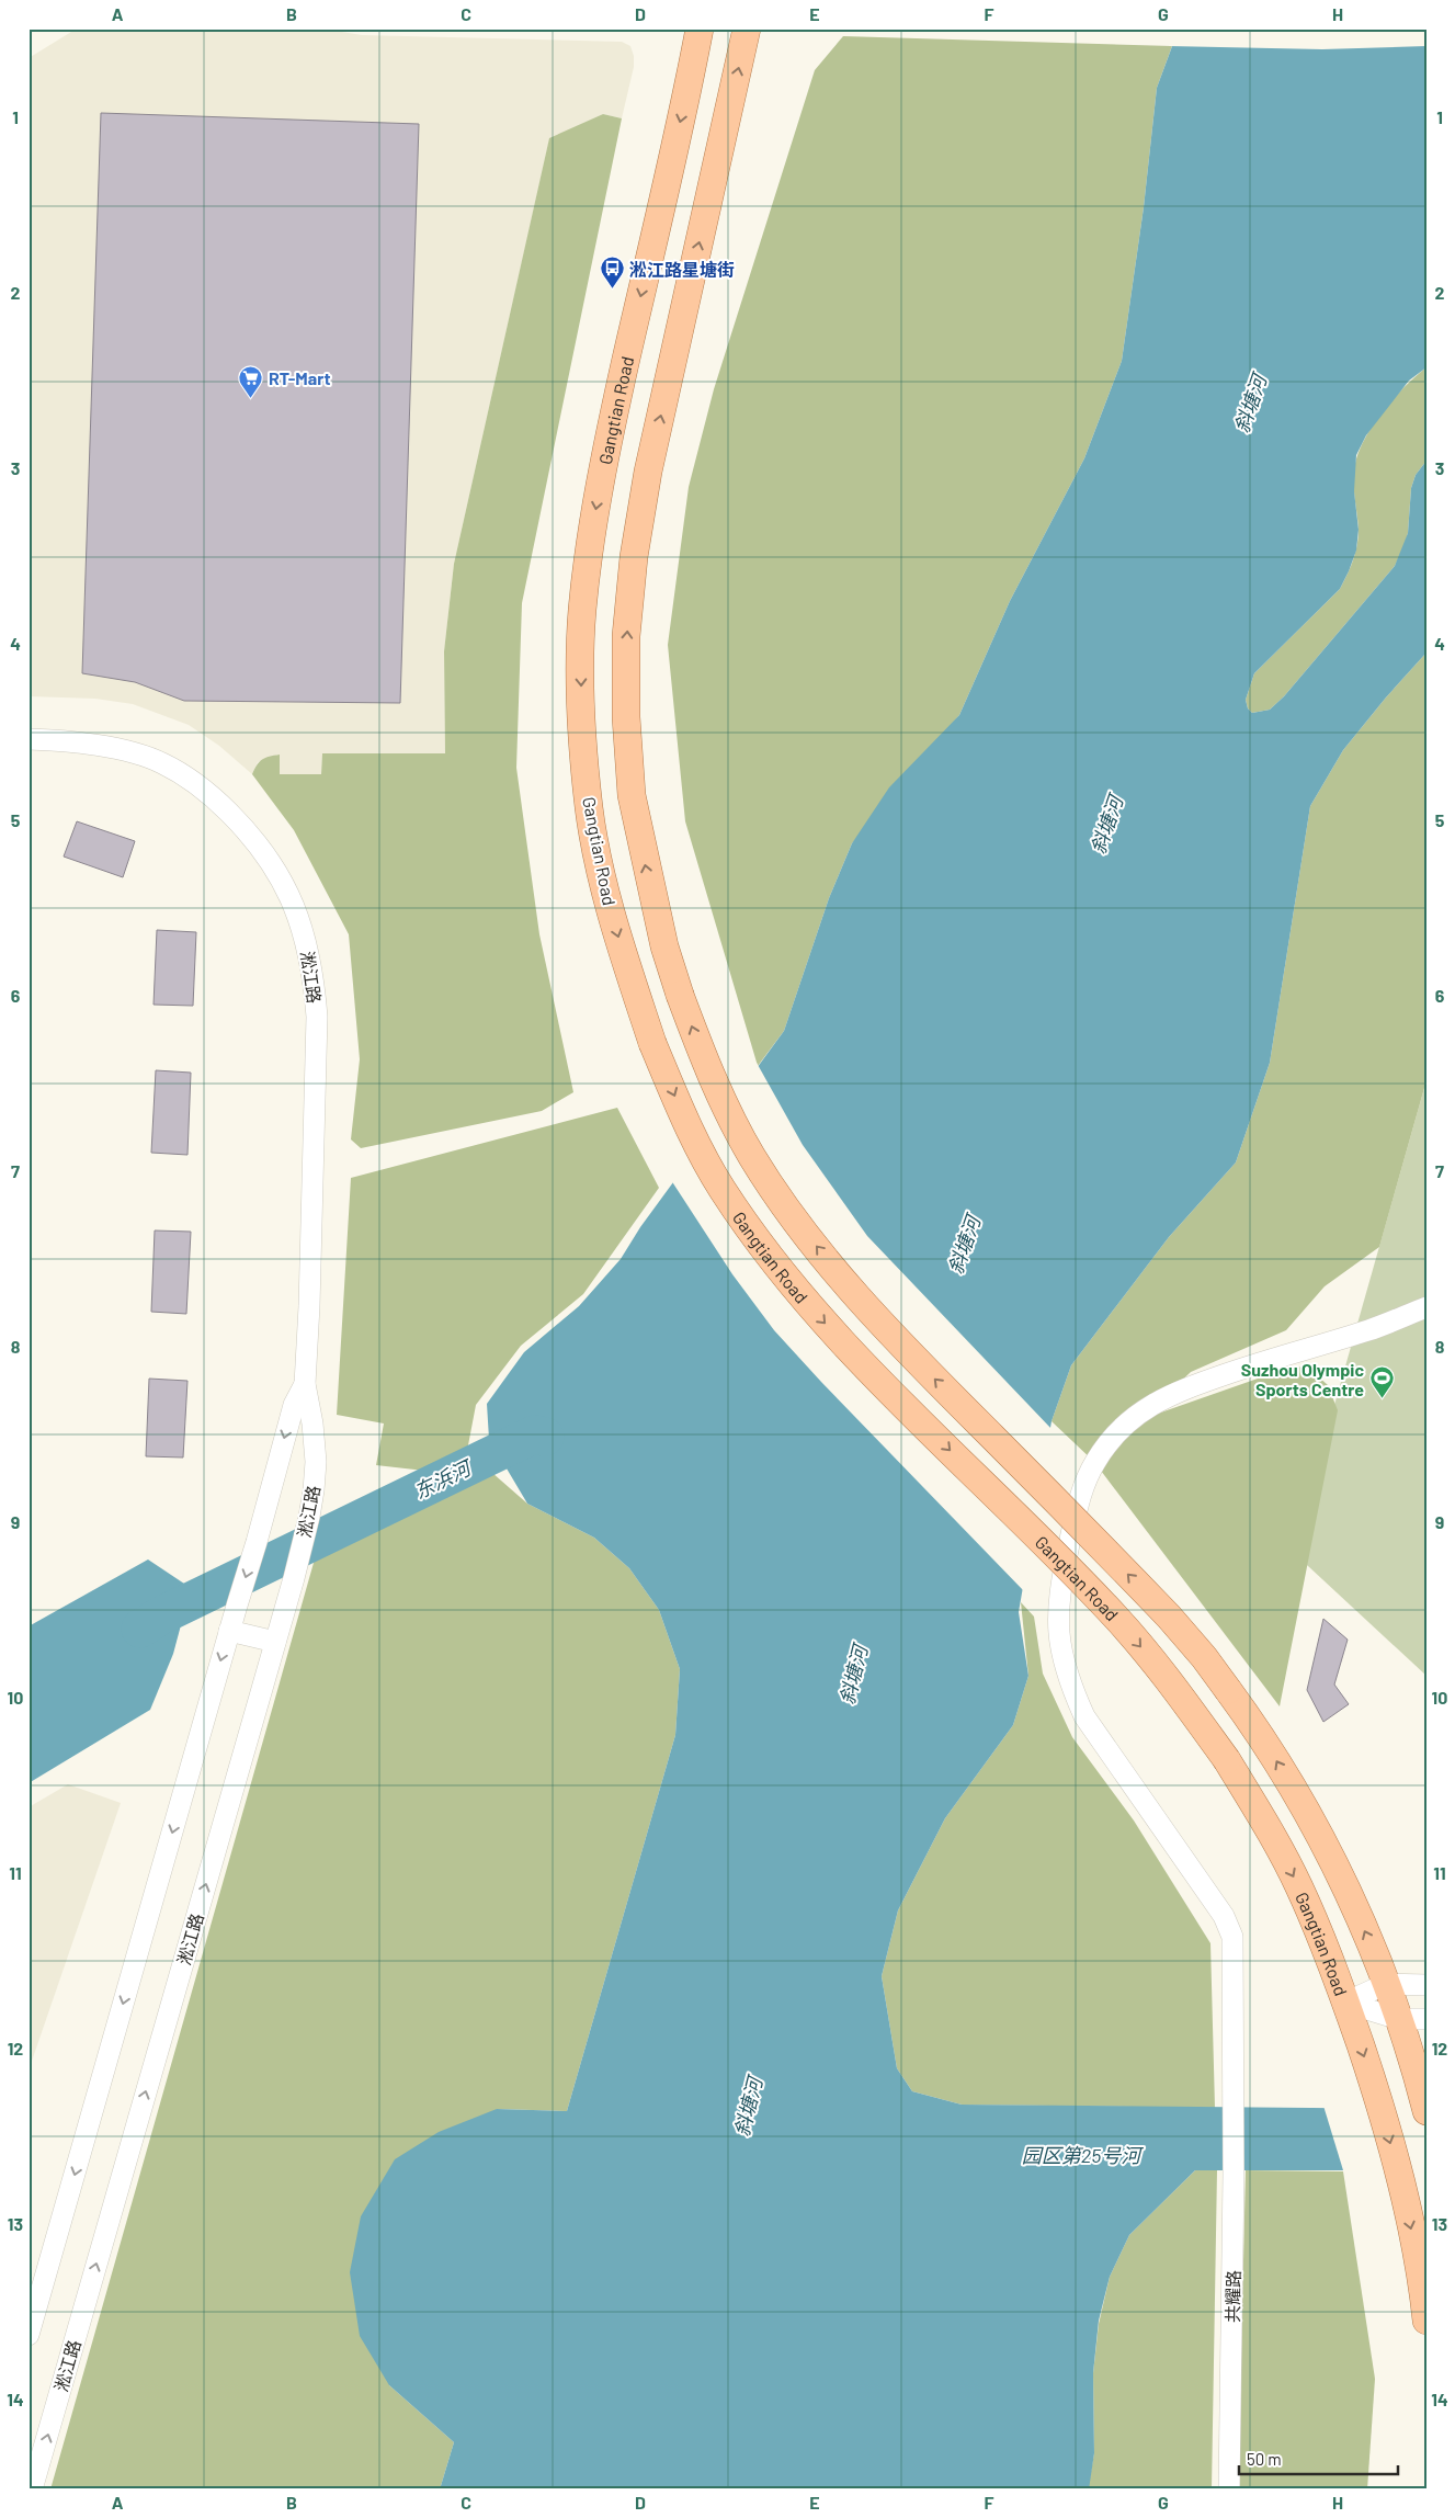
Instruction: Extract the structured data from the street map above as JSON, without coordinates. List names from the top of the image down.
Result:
{
  "streets": {
    "main road": ["Gangtian Road"],
    "street": ["淞江路", "共耀路"]
  },
  "water": ["斜塘河", "东浜河", "园区第25号河"],
  "places": {
    "bus stop": ["淞江路星塘街"],
    "supermarket": ["RT-Mart"],
    "sports": ["Suzhou Olympic Sports Centre"]
  },
  "scale_bar": "50 m",
  "grid": {
    "columns": [
      "A",
      "B",
      "C",
      "D",
      "E",
      "F",
      "G",
      "H"
    ],
    "rows": [
      "1",
      "2",
      "3",
      "4",
      "5",
      "6",
      "7",
      "8",
      "9",
      "10",
      "11",
      "12",
      "13",
      "14"
    ]
  }
}
